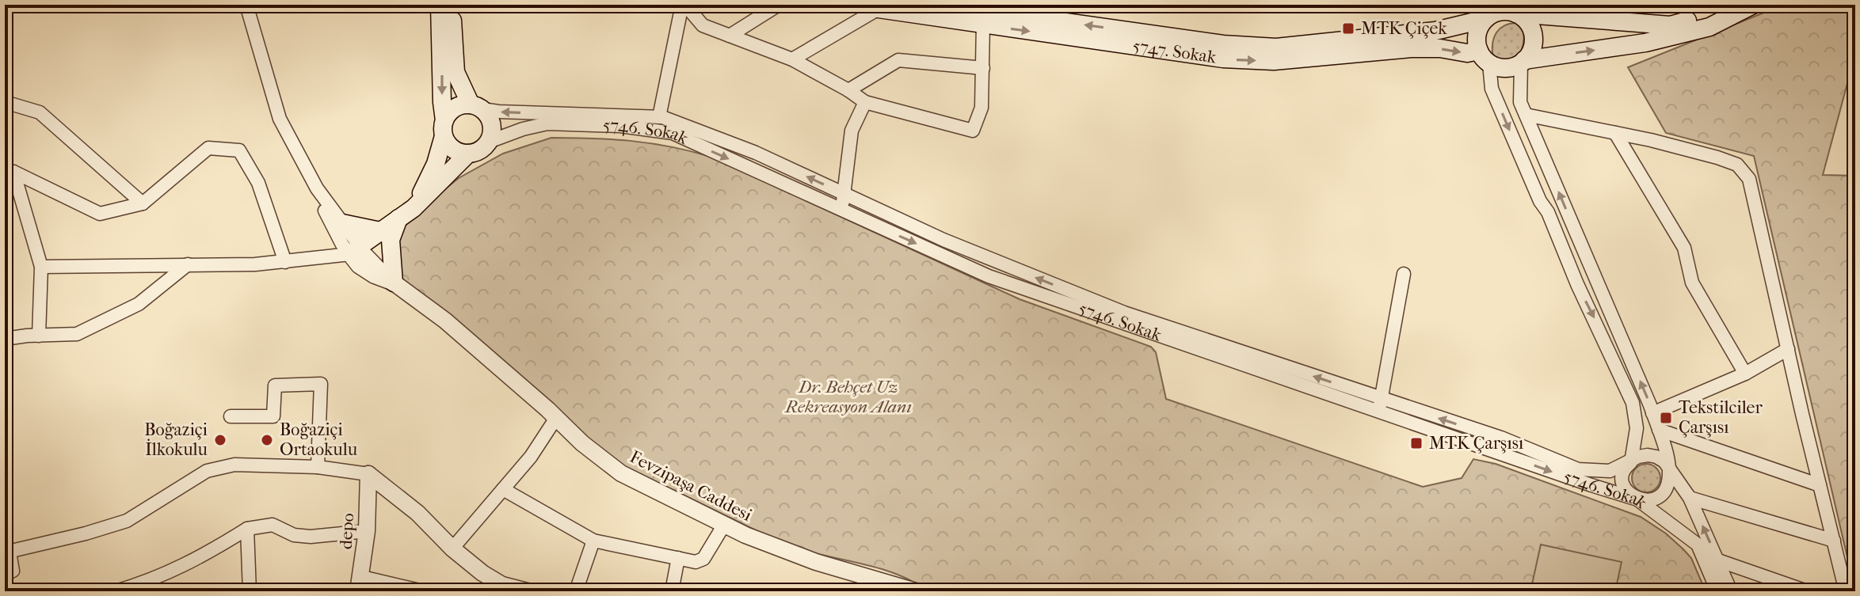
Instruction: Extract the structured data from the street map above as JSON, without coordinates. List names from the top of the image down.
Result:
{
  "streets": {
    "main road": ["5747. Sokak"],
    "street": ["5746. Sokak", "Fevzipaşa Caddesi", "depo"]
  },
  "parks": ["Dr. Behçet Uz Rekreasyon Alanı"],
  "places": {
    "transit": ["MTK Çiçek", "Tekstilciler Çarşısı", "MTK Çarşısı"],
    "other": ["Boğaziçi İlkokulu", "Boğaziçi Ortaokulu"]
  }
}
